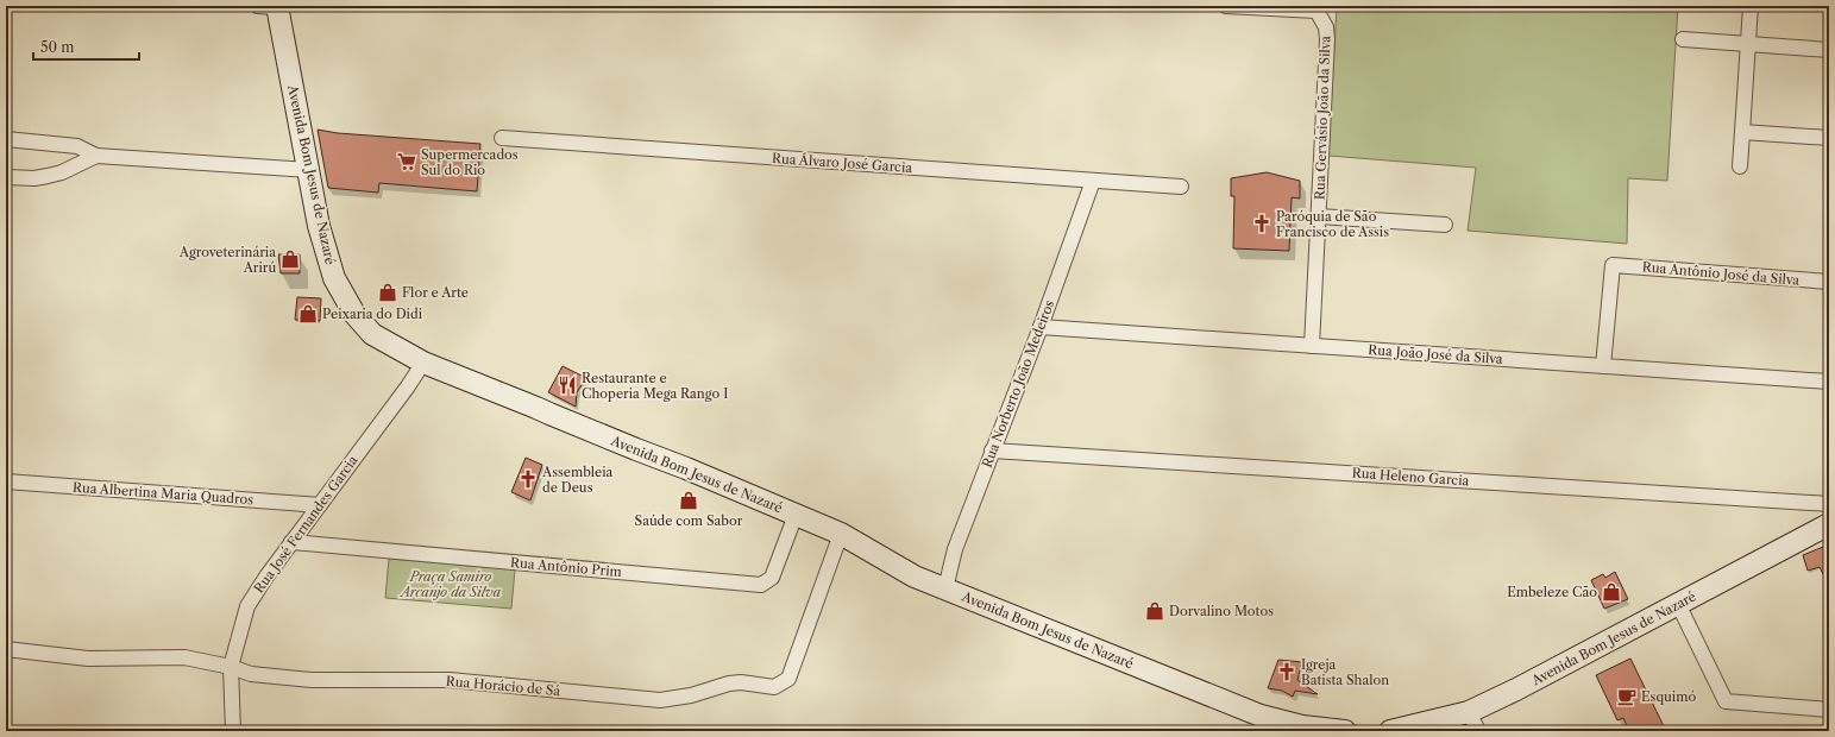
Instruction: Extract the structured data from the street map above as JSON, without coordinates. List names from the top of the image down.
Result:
{
  "streets": {
    "main road": ["Avenida Bom Jesus de Nazaré"],
    "street": [
      "Rua Gervásio João da Silva",
      "Rua Álvaro José Garcia",
      "Rua Antônio José da Silva",
      "Rua João José da Silva",
      "Rua Norberto João Medeiros",
      "Rua Heleno Garcia",
      "Rua Albertina Maria Quadros",
      "Rua José Fernandes Garcia",
      "Rua Antônio Prim",
      "Rua Horácio de Sá"
    ]
  },
  "crossings": [
    ["Rua Gervásio João da Silva", "Rua João José da Silva"],
    ["Rua Álvaro José Garcia", "Rua Norberto João Medeiros"],
    ["Avenida Bom Jesus de Nazaré", "Rua Norberto João Medeiros"],
    ["Avenida Bom Jesus de Nazaré", "Rua José Fernandes Garcia"],
    ["Avenida Bom Jesus de Nazaré", "Rua Antônio Prim"],
    ["Avenida Bom Jesus de Nazaré", "Rua Horácio de Sá"],
    ["Rua Antônio José da Silva", "Rua João José da Silva"],
    ["Rua João José da Silva", "Rua Norberto João Medeiros"],
    ["Rua Norberto João Medeiros", "Rua Heleno Garcia"],
    ["Rua Albertina Maria Quadros", "Rua José Fernandes Garcia"],
    ["Rua José Fernandes Garcia", "Rua Antônio Prim"],
    ["Rua José Fernandes Garcia", "Rua Horácio de Sá"]
  ],
  "parks": ["Praça Samiro Arcanjo da Silva"],
  "places": {
    "supermarket": ["Supermercados Sul do Rio"],
    "church": ["Paróquia de São Francisco de Assis", "Assembleia de Deus", "Igreja Batista Shalon"],
    "shop": [
      "Agroveterinária Arirú",
      "Flor e Arte",
      "Peixaria do Didi",
      "Saúde com Sabor",
      "Embeleze Cão",
      "Dorvalino Motos"
    ],
    "restaurant": ["Restaurante e Choperia Mega Rango I"],
    "cafe": ["Esquimó"]
  },
  "scale_bar": "50 m"
}
